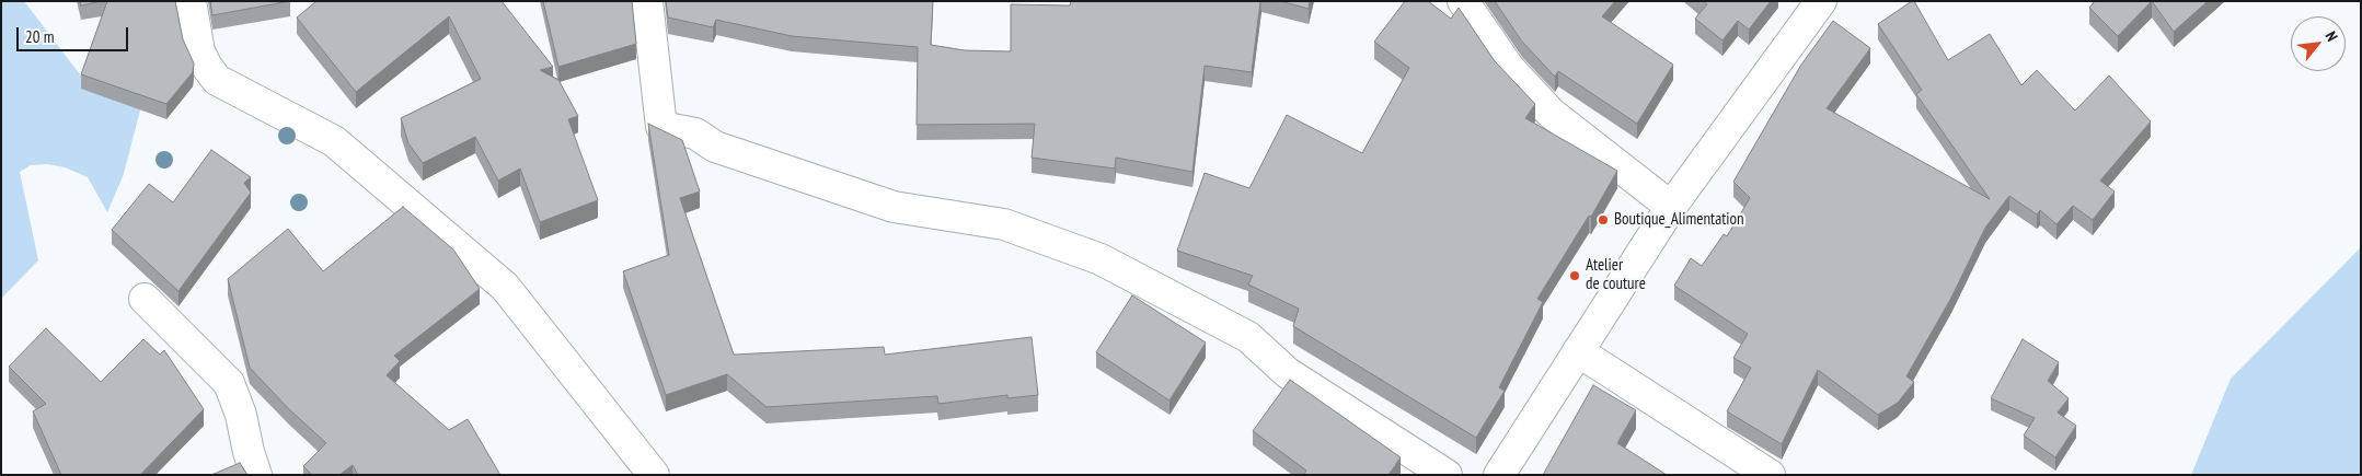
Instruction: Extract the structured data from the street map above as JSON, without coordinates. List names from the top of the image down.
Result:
{
  "places": ["Boutique_Alimentation", "Atelier de couture"],
  "scale_bar": "20 m",
  "north": "top right"
}
